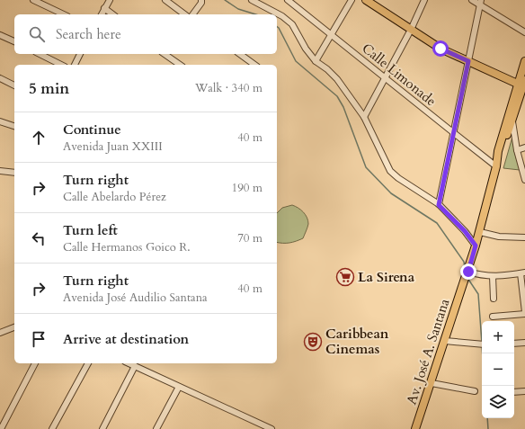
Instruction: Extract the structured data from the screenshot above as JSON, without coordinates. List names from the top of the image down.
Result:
{
  "streets": {
    "main road": ["Av. José A. Santana"],
    "street": ["Calle Limonade"]
  },
  "crossings": [
    ["Calle Limonade", "Av. José A. Santana"]
  ],
  "places": {
    "supermarket": ["La Sirena"],
    "theatre": ["Caribbean Cinemas"]
  },
  "page": {
    "search": "Search here",
    "heading": ["5 min", "Walk · 340 m"],
    "list": [
      ["Continue", "Avenida Juan XXIII", "40 m"],
      ["Turn right", "Calle Abelardo Pérez", "190 m"],
      ["Turn left", "Calle Hermanos Goico R.", "70 m"],
      ["Turn right", "Avenida José Audilio Santana", "40 m"],
      "Arrive at destination"
    ],
    "map_buttons": ["+", "−"]
  }
}
